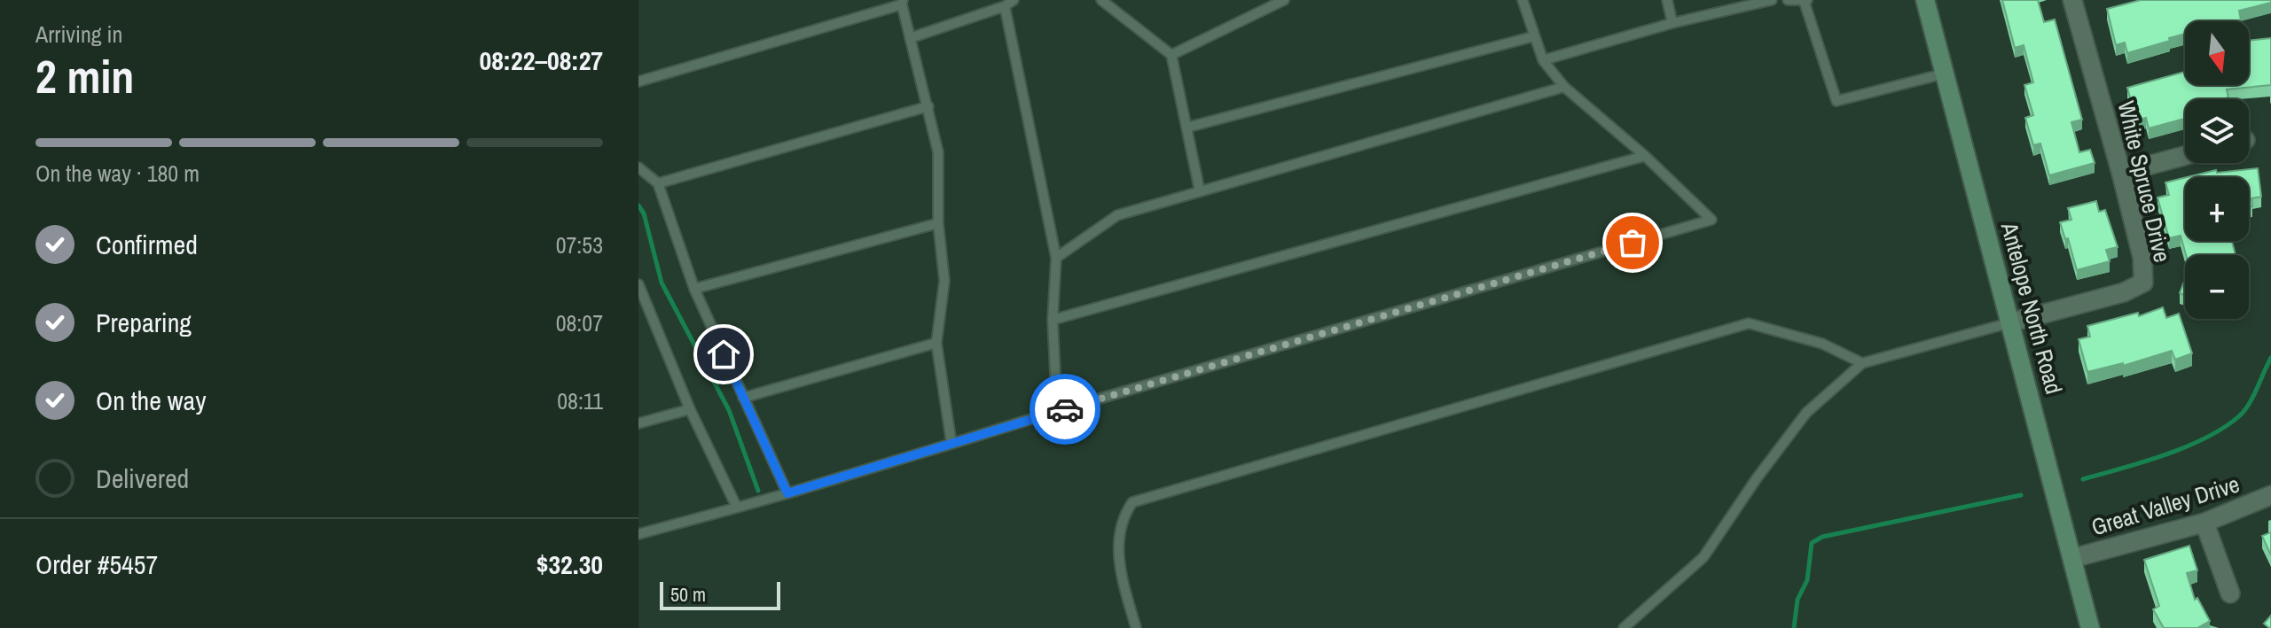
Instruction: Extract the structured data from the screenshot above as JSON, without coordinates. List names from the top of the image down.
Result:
{
  "streets": {
    "main road": ["Antelope North Road"],
    "street": ["White Spruce Drive", "Great Valley Drive"]
  },
  "crossings": [
    ["White Spruce Drive", "Antelope North Road"],
    ["Antelope North Road", "Great Valley Drive"]
  ],
  "scale_bar": "50 m",
  "north": "bottom",
  "page": {
    "heading": ["2 min", "Arriving in", "08:22–08:27"],
    "panel": ["Order #5457", "$32.30"],
    "map_buttons": ["+", "−"],
    "bar": "On the way · 180 m",
    "list": [
      ["Confirmed", "07:53"],
      ["Preparing", "08:07"],
      ["On the way", "08:11"],
      "Delivered"
    ],
    "scale": "50 m"
  }
}
